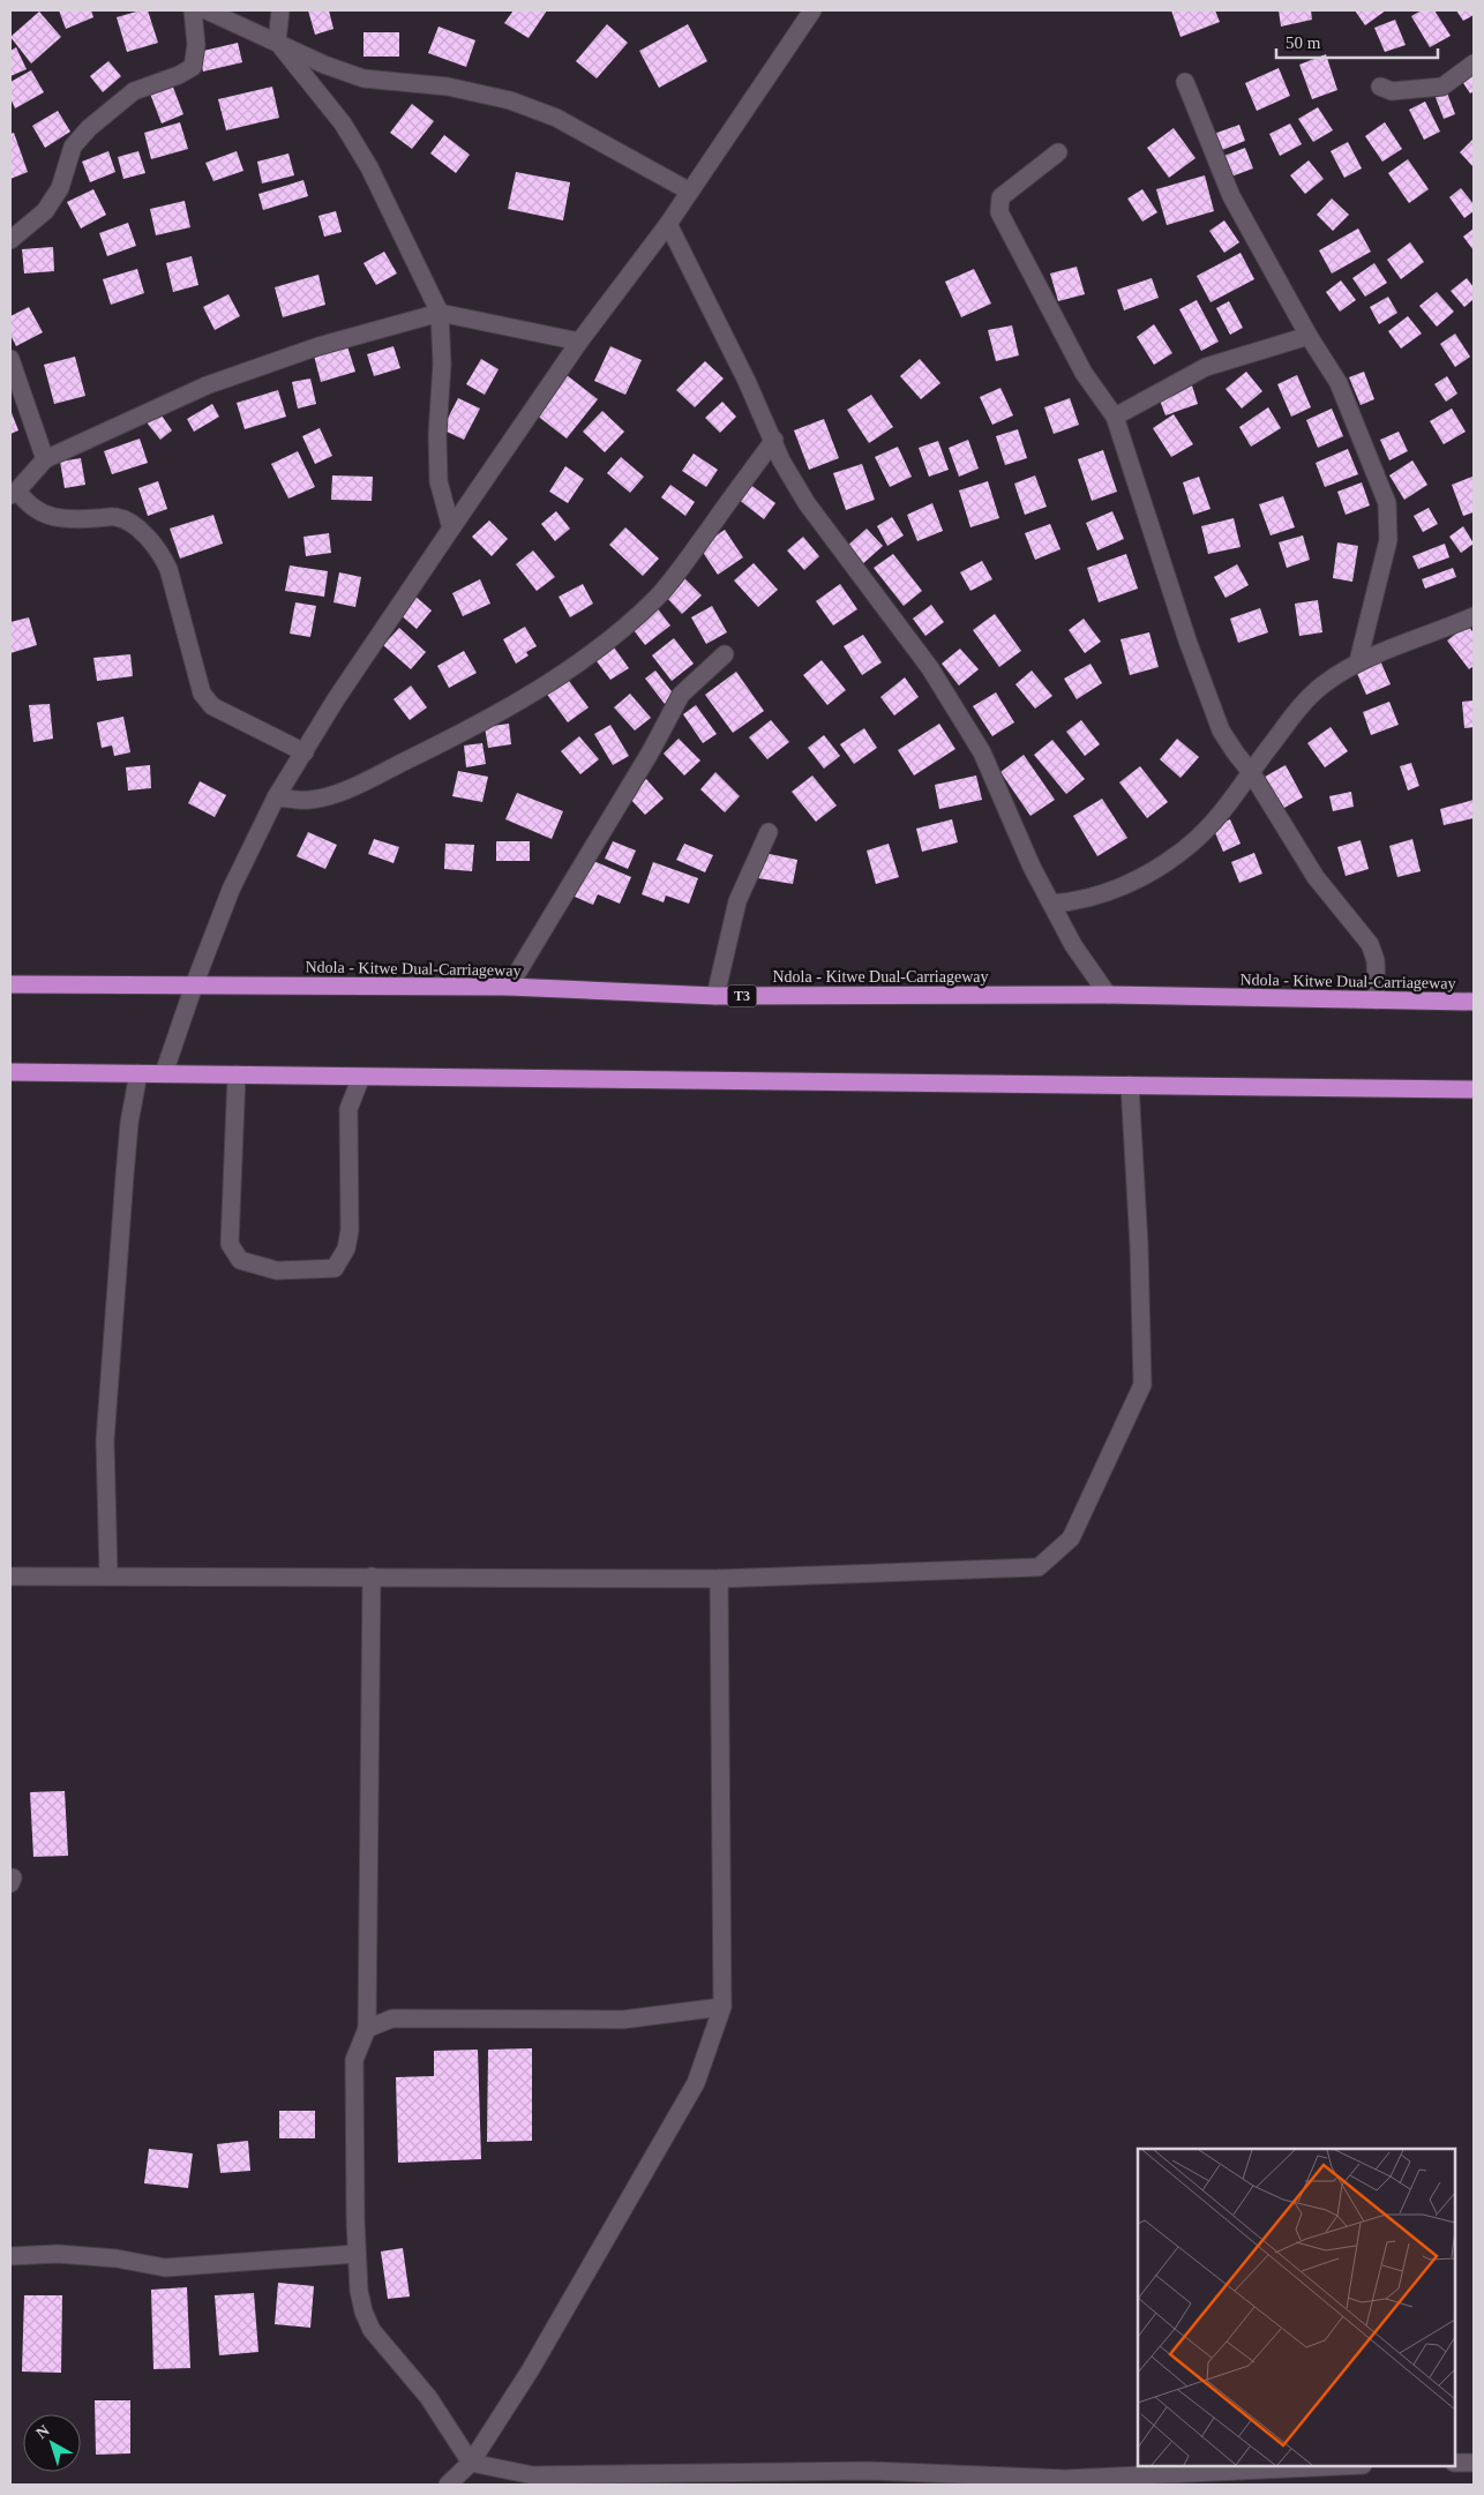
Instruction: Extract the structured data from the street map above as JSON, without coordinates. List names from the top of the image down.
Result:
{
  "streets": {
    "highway": ["Ndola - Kitwe Dual-Carriageway", "T3"]
  },
  "scale_bar": "50 m",
  "north": "top left"
}
